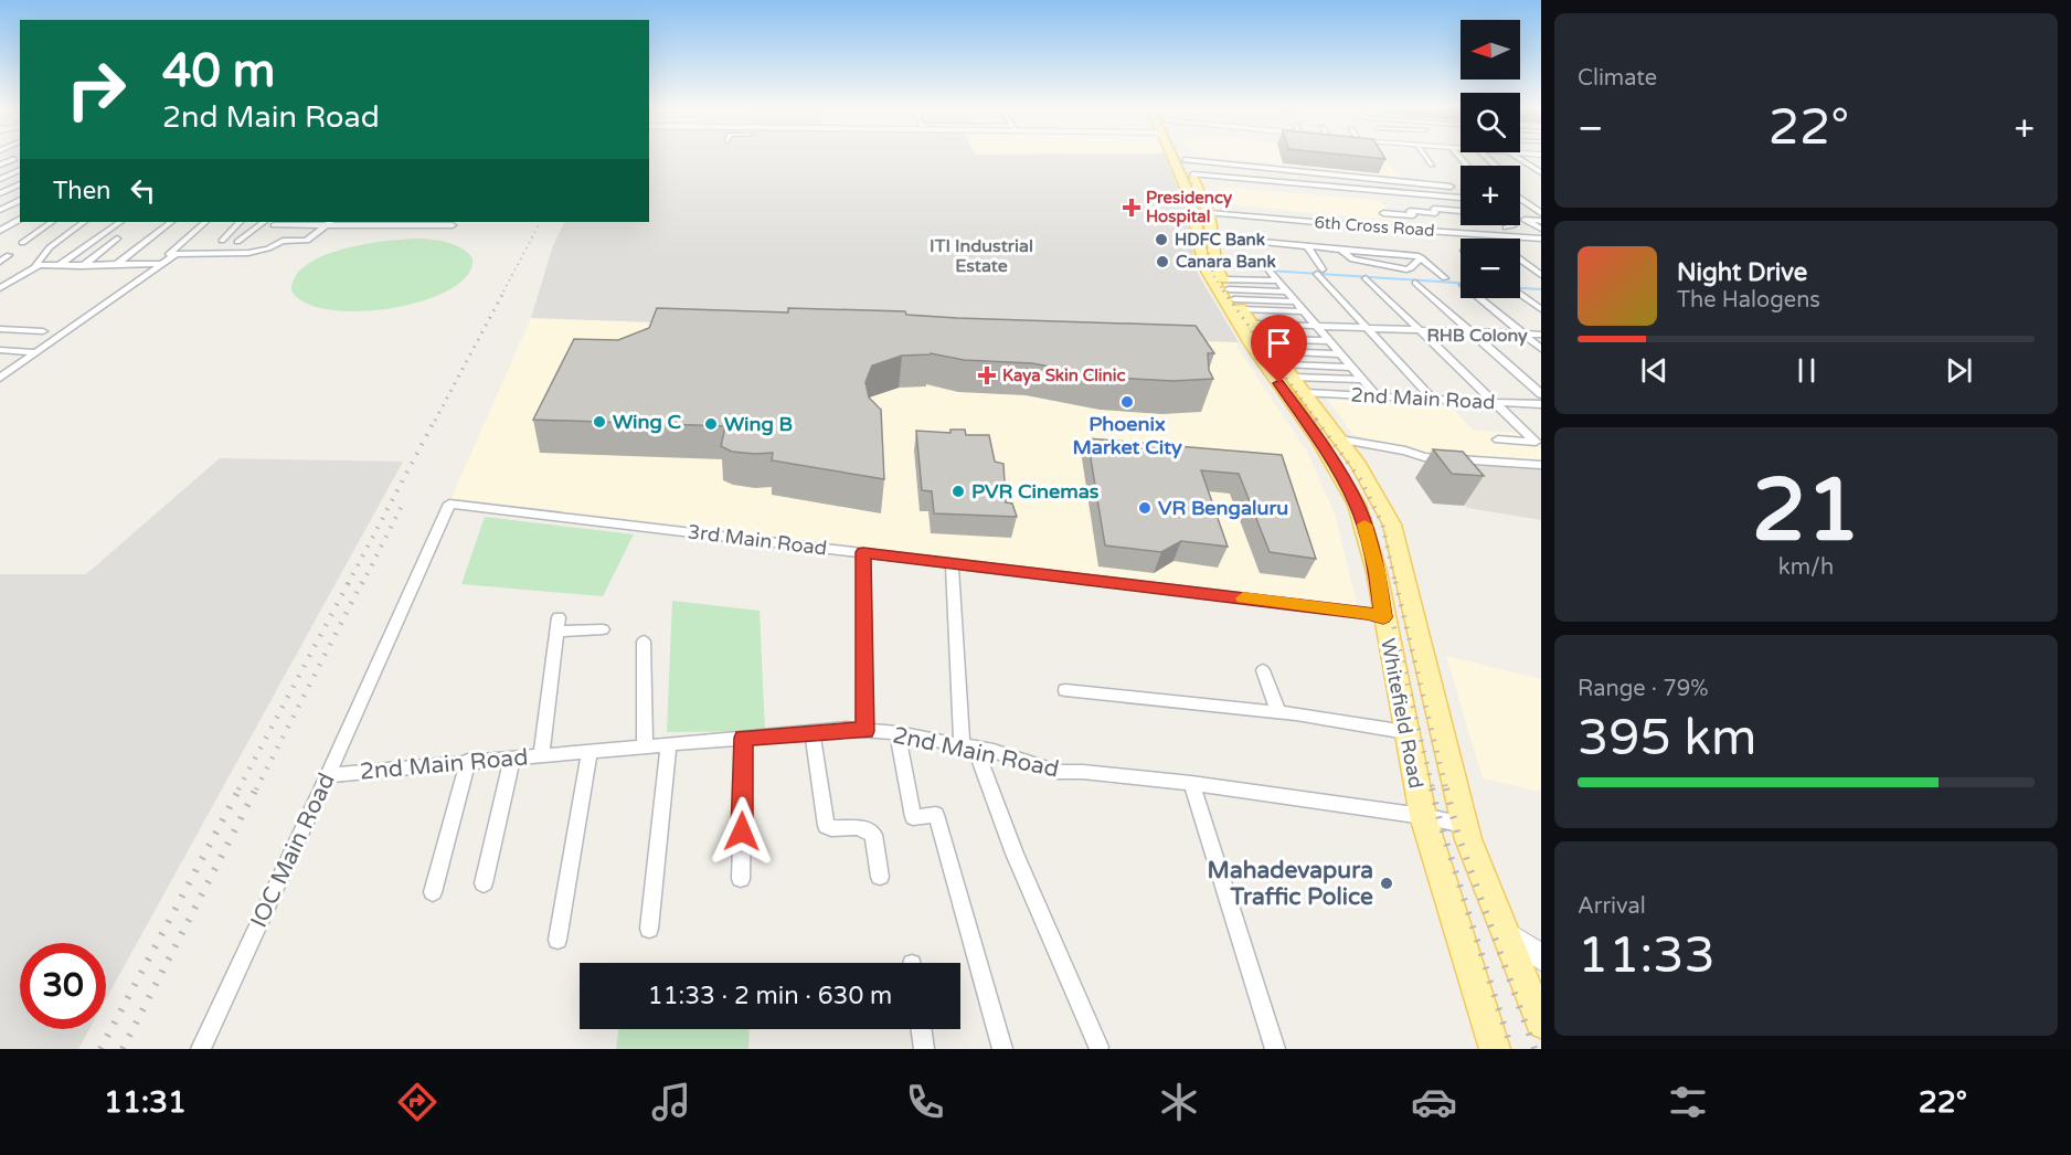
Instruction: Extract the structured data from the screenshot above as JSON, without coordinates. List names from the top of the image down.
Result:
{
  "streets": {
    "main road": ["Whitefield Road"],
    "street": [
      "6th Cross Road",
      "2nd Main Road",
      "3rd Main Road",
      "IOC Main Road"
    ]
  },
  "crossings": [
    ["6th Cross Road", "Whitefield Road"],
    ["2nd Main Road", "Whitefield Road"],
    ["2nd Main Road", "IOC Main Road"],
    ["3rd Main Road", "Whitefield Road"],
    ["3rd Main Road", "IOC Main Road"]
  ],
  "districts": ["ITI Industrial Estate", "RHB Colony"],
  "places": {
    "health": ["Presidency Hospital", "Kaya Skin Clinic"],
    "other": [
      "HDFC Bank",
      "Canara Bank",
      "Phoenix Market City",
      "Wing C",
      "Wing B",
      "PVR Cinemas",
      "VR Bengaluru",
      "Mahadevapura Traffic Police"
    ]
  },
  "north": "left",
  "page": {
    "tile": [
      "Climate",
      ["21", "km/h"],
      ["Range · 79%", "395 km"],
      ["Arrival", "11:33"]
    ],
    "map_buttons": ["+", "−"],
    "turn": ["40 m", "2nd Main Road"],
    "heat": ["−", "22°", "+"],
    "then": "Then",
    "song": ["Night Drive", "The Halogens"],
    "limit": "30",
    "trip": "11:33 · 2 min · 630 m",
    "tabs": ["11:31", "22°"]
  }
}
